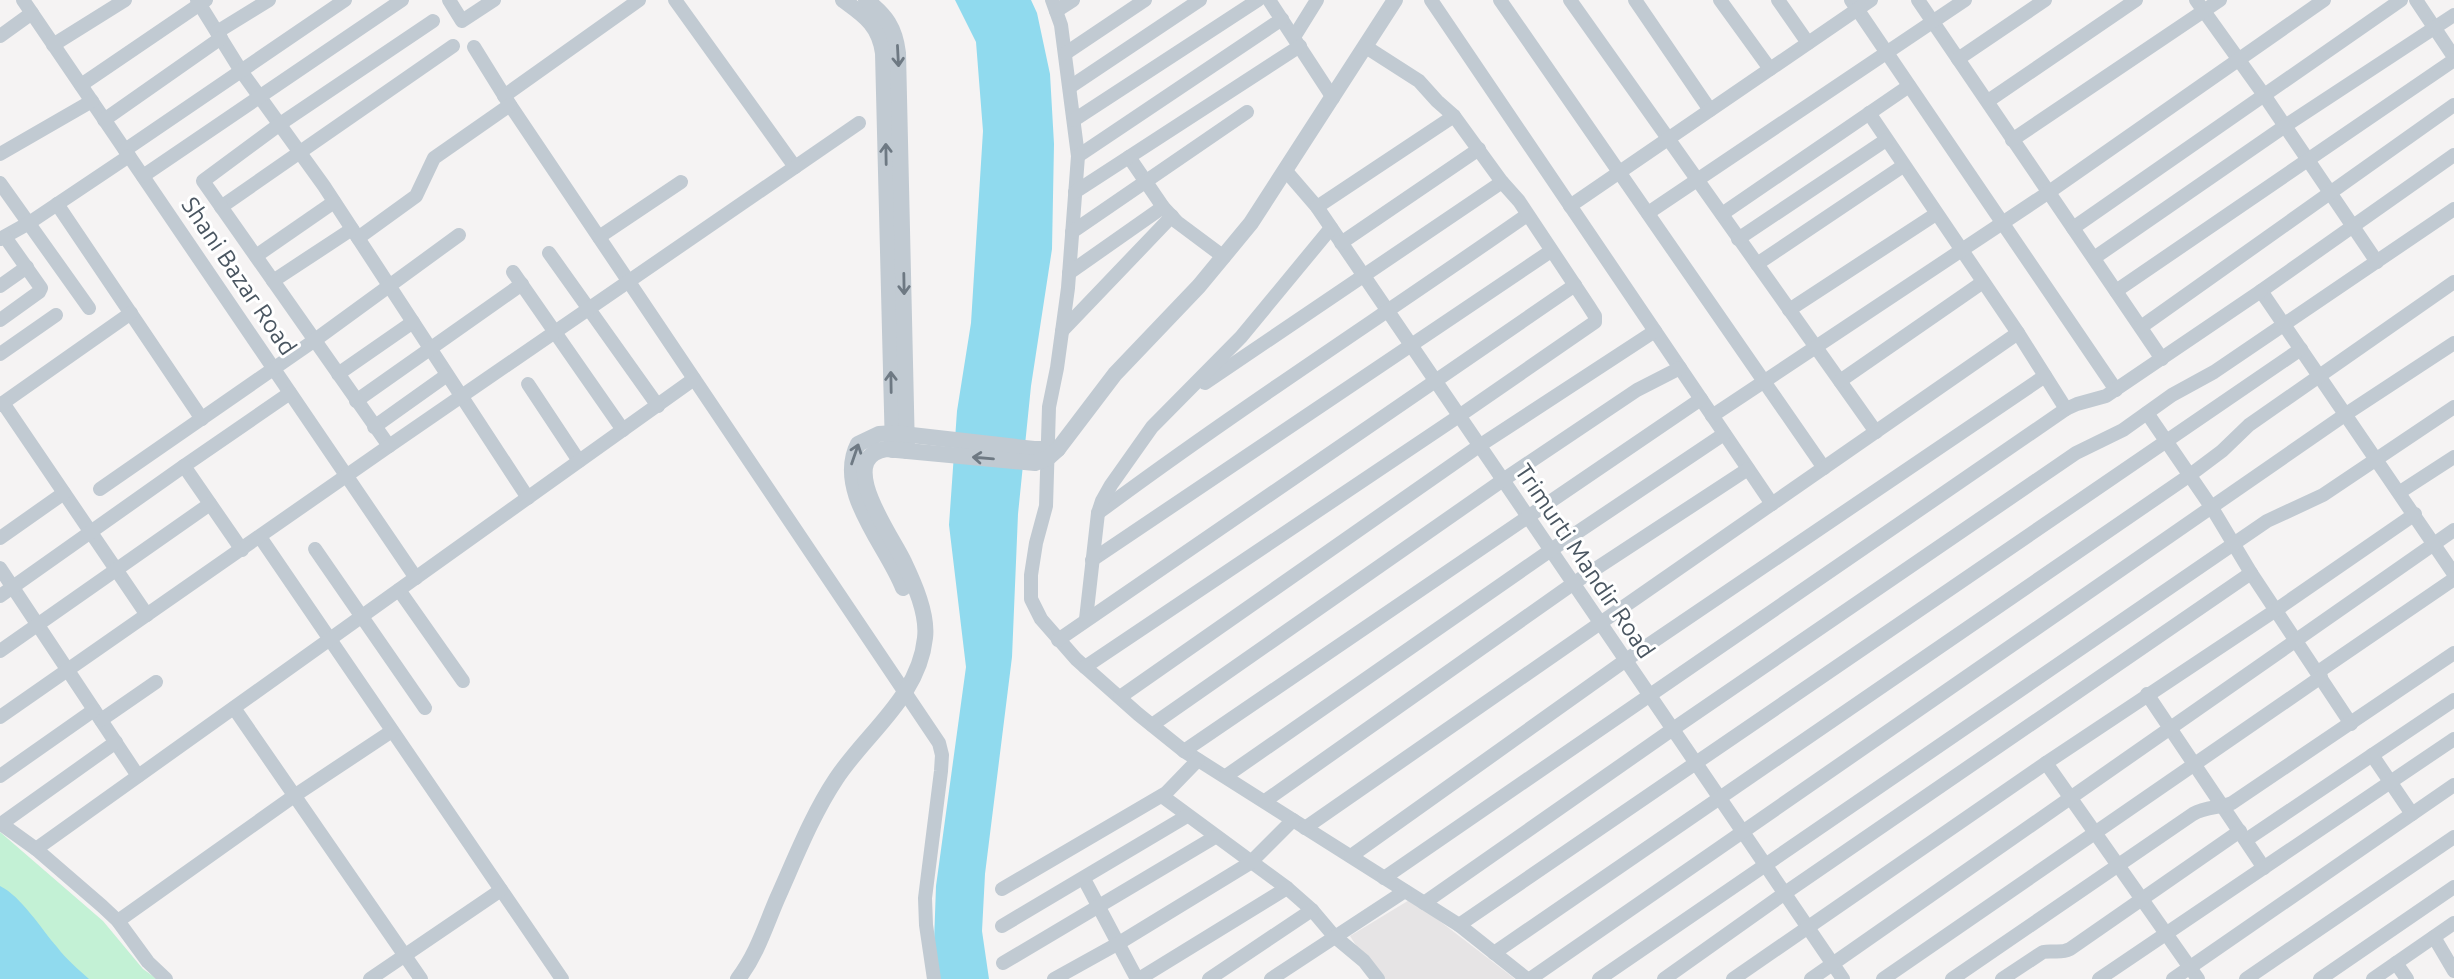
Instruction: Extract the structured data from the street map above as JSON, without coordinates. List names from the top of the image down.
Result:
{
  "streets": {
    "street": ["Shani Bazar Road", "Trimurti Mandir Road"]
  }
}
